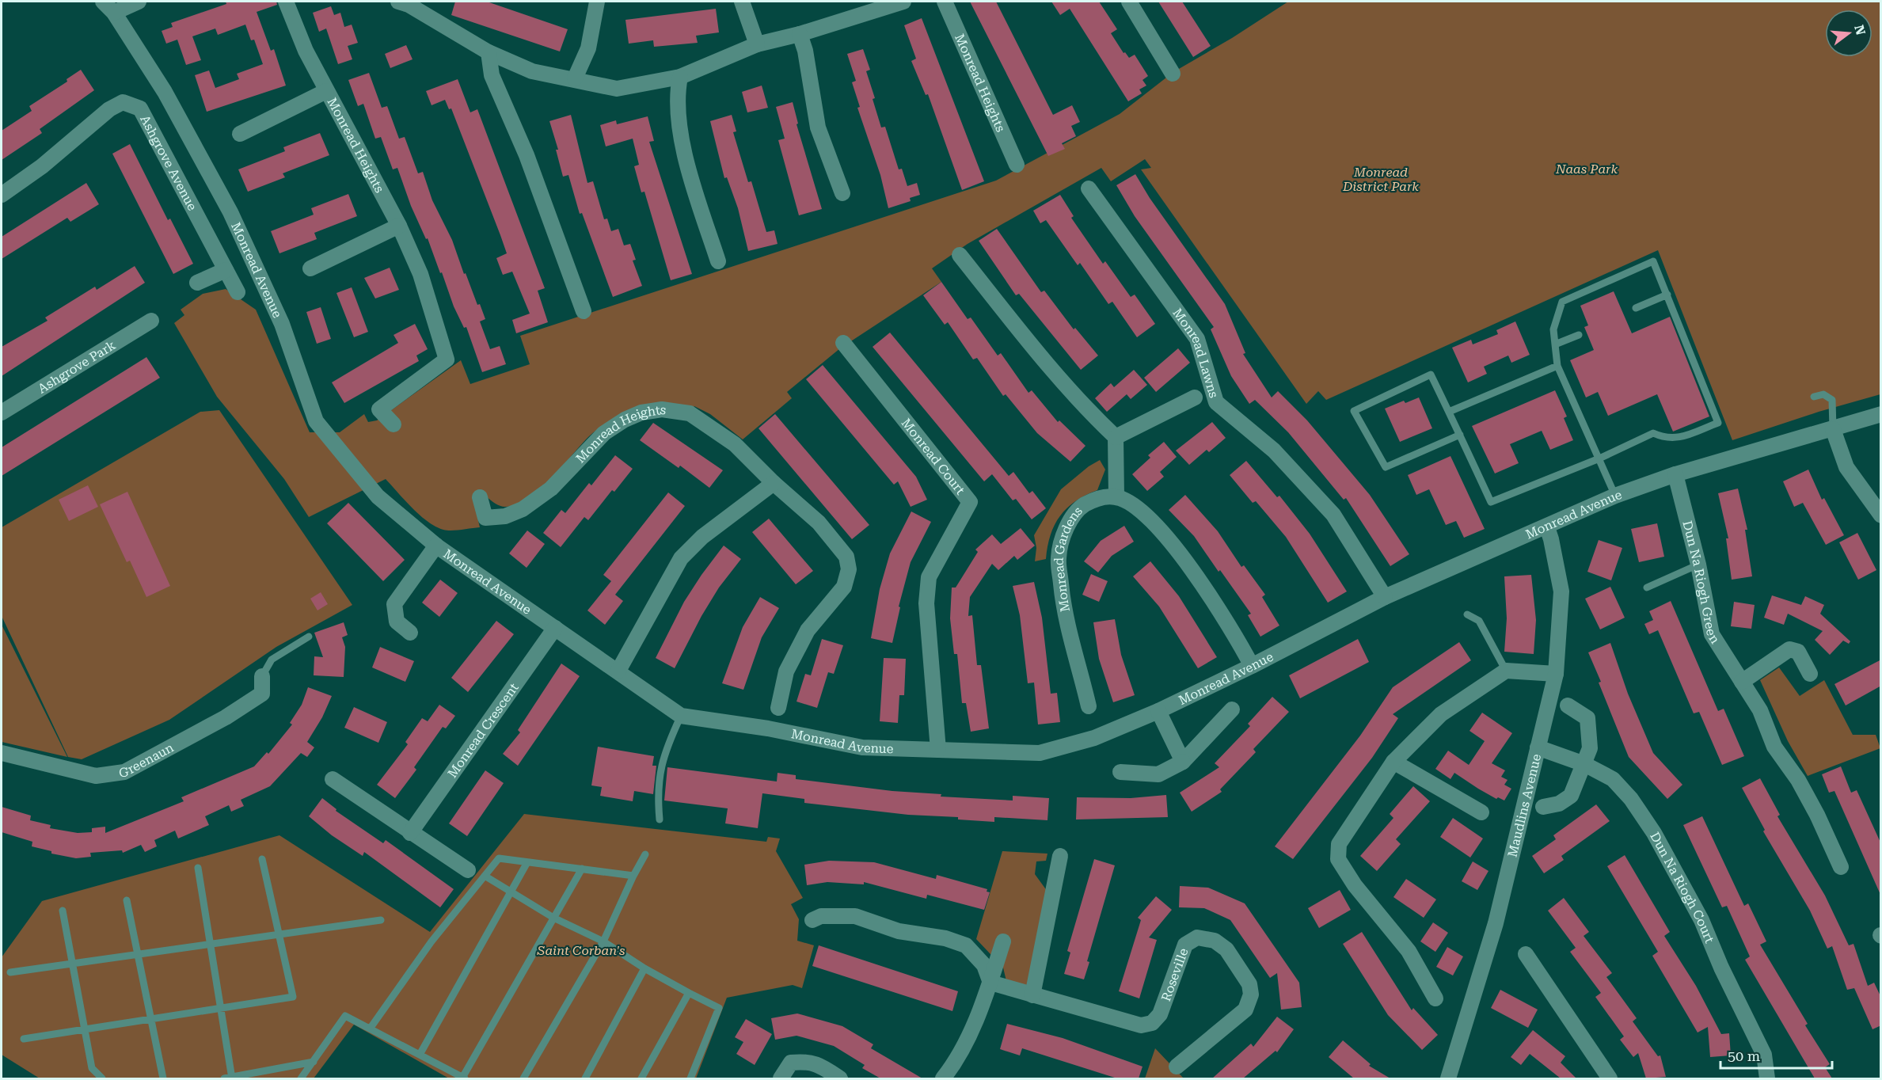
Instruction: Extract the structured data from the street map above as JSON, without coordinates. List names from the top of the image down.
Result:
{
  "streets": {
    "street": [
      "Monread Heights",
      "Ashgrove Avenue",
      "Monread Avenue",
      "Monread Lawns",
      "Ashgrove Park",
      "Monread Court",
      "Monread Gardens",
      "Dun Na Riogh Green",
      "Monread Crescent",
      "Greenaun",
      "Maudlins Avenue",
      "Dun Na Riogh Court",
      "Roseville"
    ]
  },
  "crossings": [
    ["Monread Avenue", "Monread Lawns"],
    ["Monread Avenue", "Monread Court"],
    ["Monread Avenue", "Dun Na Riogh Green"],
    ["Monread Avenue", "Monread Crescent"],
    ["Monread Avenue", "Maudlins Avenue"],
    ["Maudlins Avenue", "Dun Na Riogh Court"]
  ],
  "parks": ["Naas Park", "Monread District Park", "Saint Corban's"],
  "scale_bar": "50 m",
  "north": "right"
}
